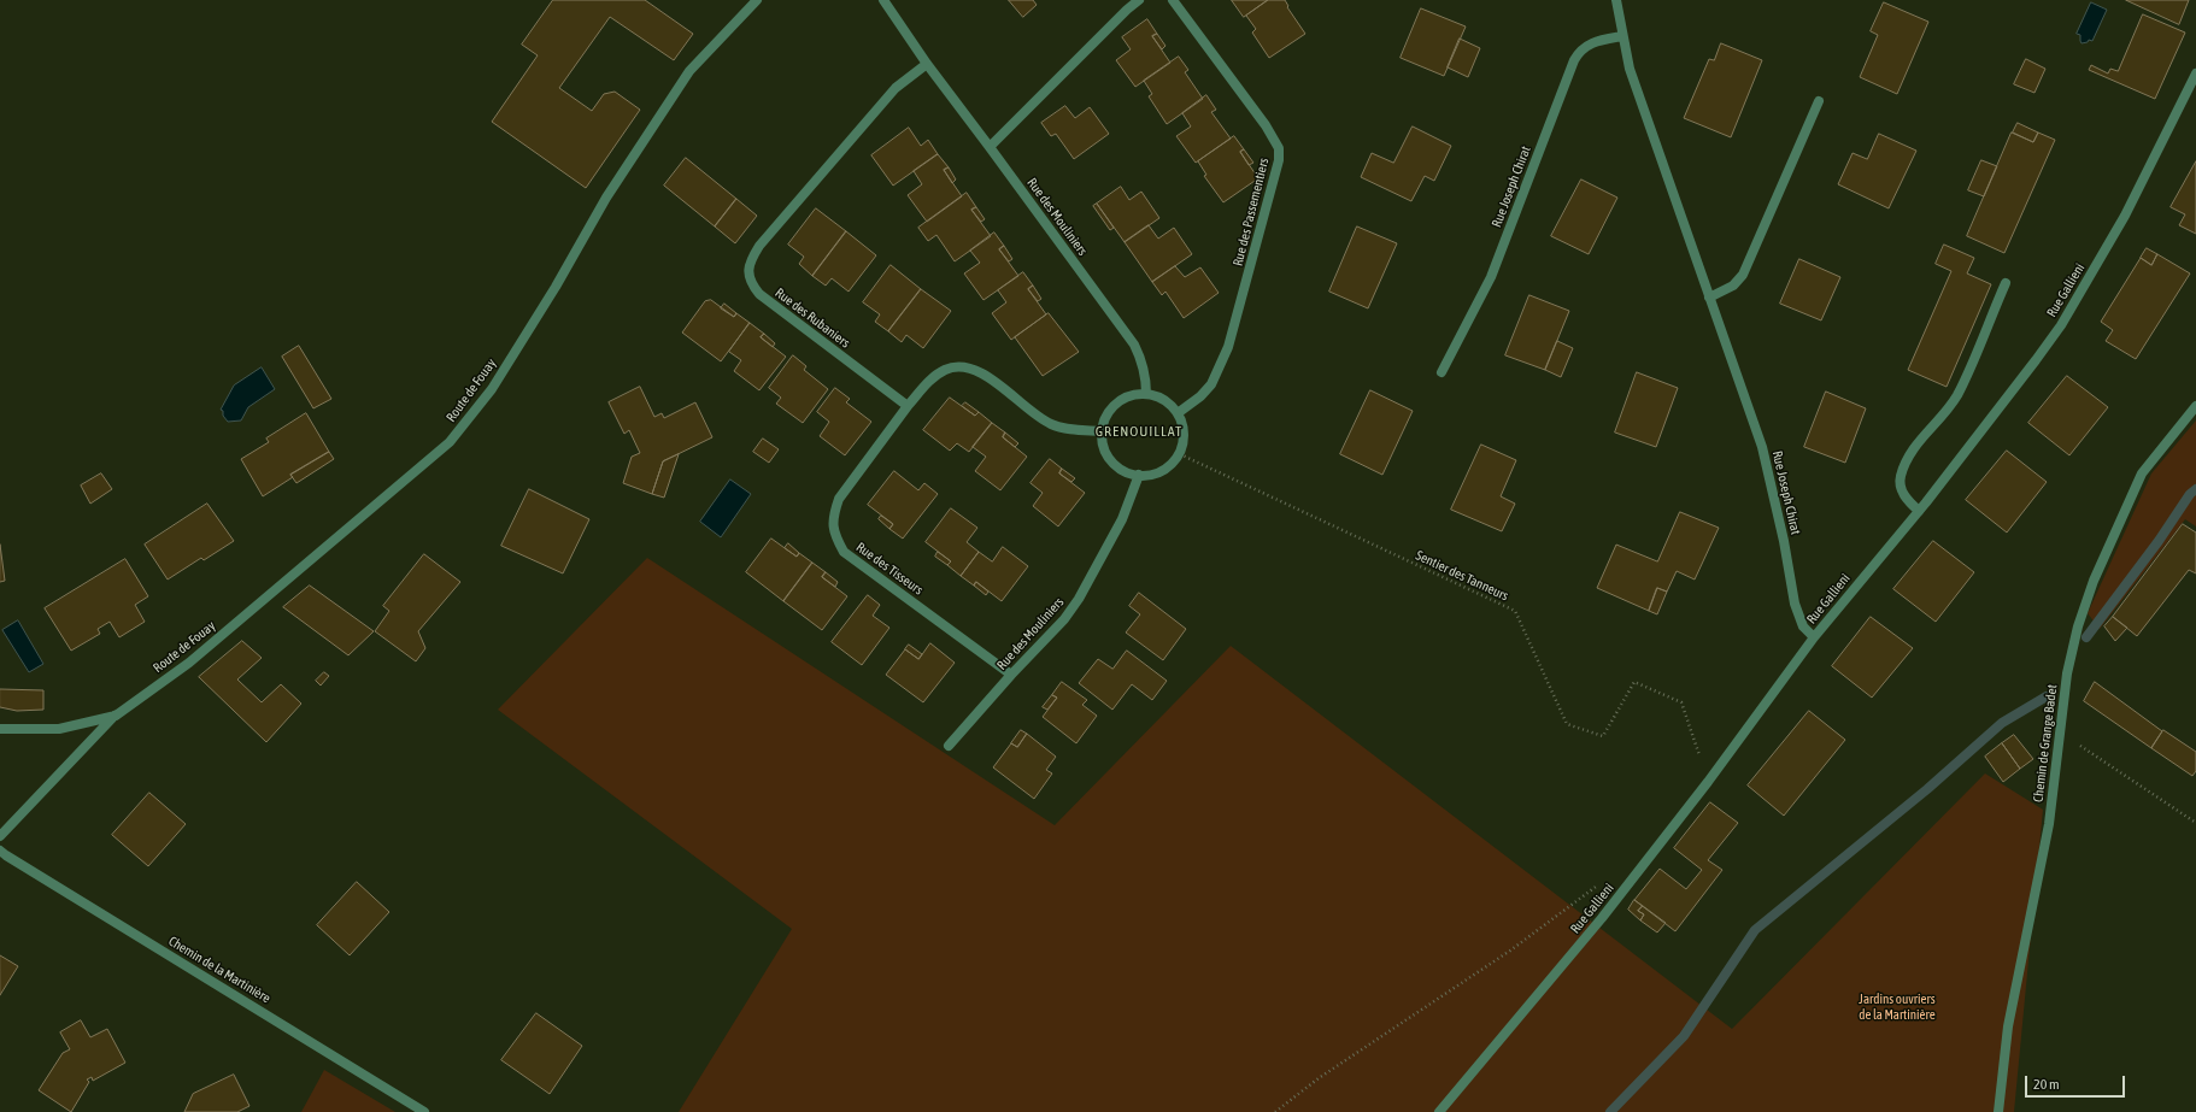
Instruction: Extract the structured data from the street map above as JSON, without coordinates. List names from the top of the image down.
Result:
{
  "streets": {
    "street": [
      "Rue Joseph Chirat",
      "Rue des Passementiers",
      "Rue des Mouliniers",
      "Rue Gallieni",
      "Rue des Rubaniers",
      "Route de Fouay",
      "Rue des Tisseurs",
      "Chemin de Grange Badet",
      "Chemin de la Martinière"
    ],
    "path": ["Sentier des Tanneurs"]
  },
  "crossings": [
    ["Rue Joseph Chirat", "Rue Gallieni"],
    ["Rue des Passementiers", "Rue des Mouliniers"],
    ["Rue des Passementiers", "Sentier des Tanneurs"],
    ["Rue des Mouliniers", "Rue des Rubaniers"],
    ["Rue des Mouliniers", "Rue des Tisseurs"],
    ["Rue des Mouliniers", "Sentier des Tanneurs"],
    ["Rue Gallieni", "Sentier des Tanneurs"],
    ["Rue des Rubaniers", "Rue des Tisseurs"]
  ],
  "districts": ["GRENOUILLAT"],
  "parks": ["Jardins ouvriers de la Martinière"],
  "scale_bar": "20 m"
}
